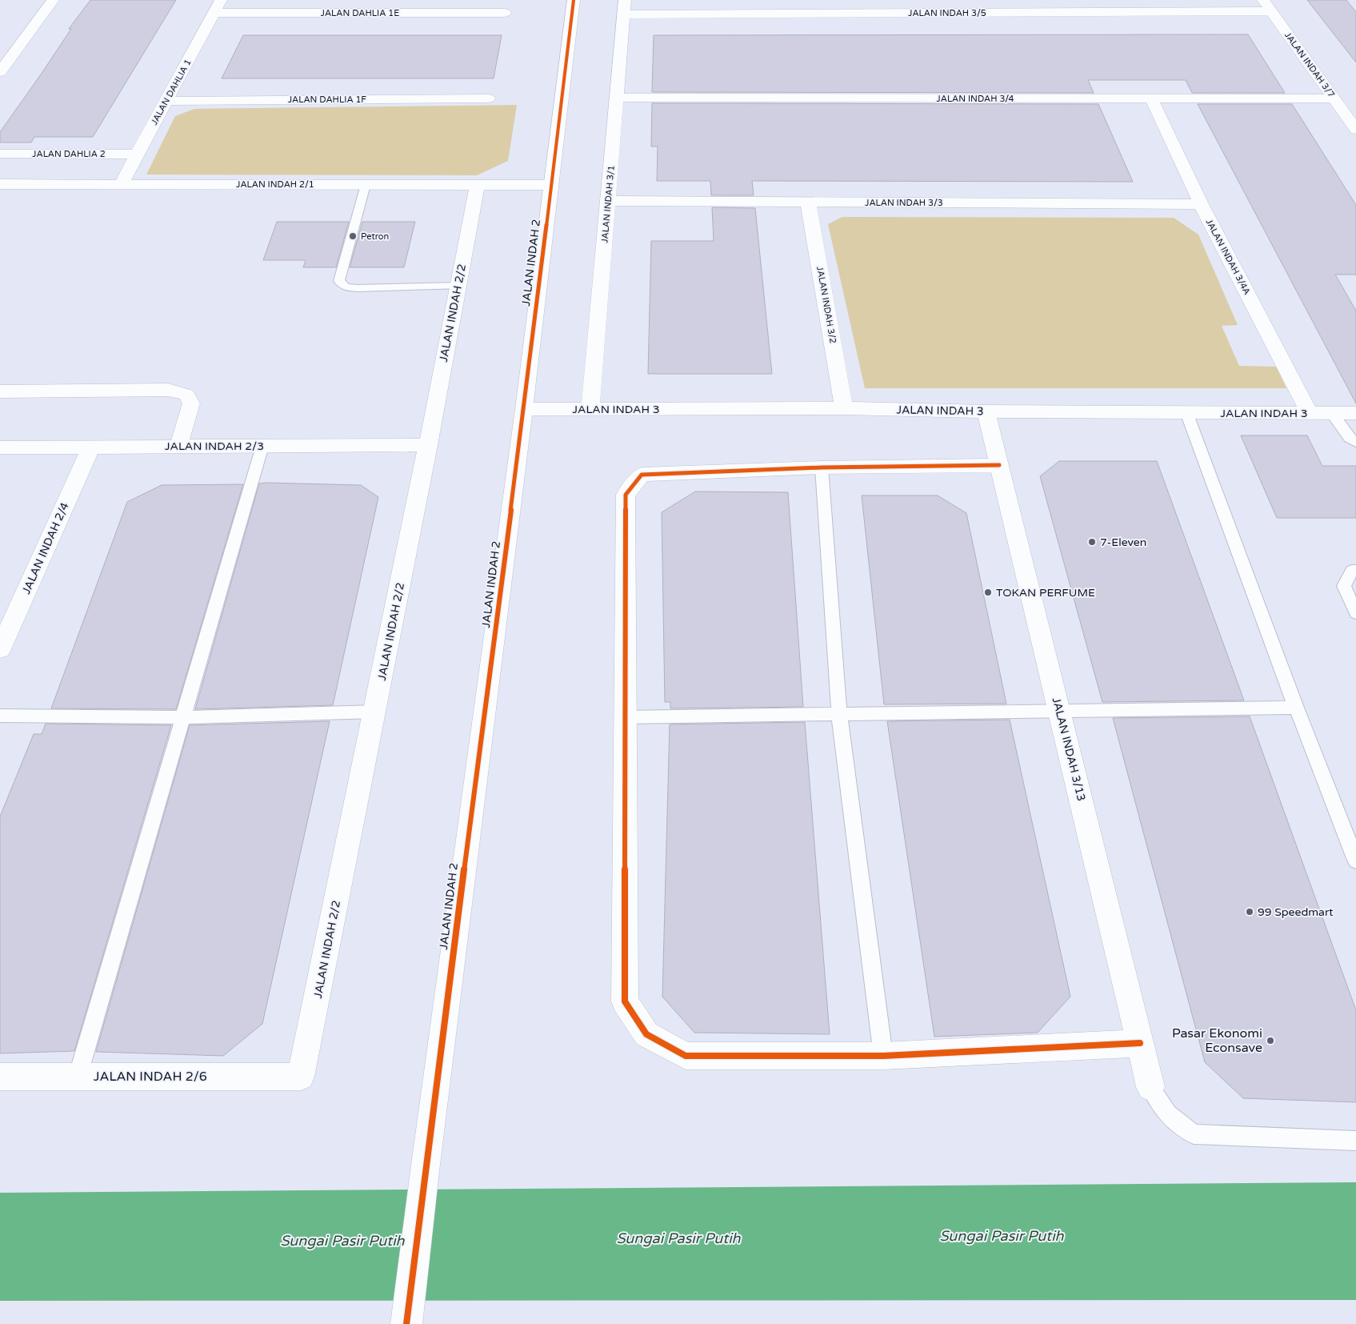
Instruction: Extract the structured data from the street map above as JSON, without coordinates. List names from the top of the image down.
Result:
{
  "streets": {
    "street": [
      "JALAN DAHLIA 1E",
      "JALAN INDAH 3/5",
      "JALAN INDAH 3/7",
      "JALAN DAHLIA 1",
      "JALAN INDAH 3/4",
      "JALAN DAHLIA 1F",
      "JALAN DAHLIA 2",
      "JALAN INDAH 2/1",
      "JALAN INDAH 3/3",
      "JALAN INDAH 3/1",
      "JALAN INDAH 3/4A",
      "JALAN INDAH 2",
      "JALAN INDAH 3/2",
      "JALAN INDAH 2/2",
      "JALAN INDAH 3",
      "JALAN INDAH 2/3",
      "JALAN INDAH 2/4",
      "JALAN INDAH 3/13",
      "JALAN INDAH 2/6"
    ]
  },
  "crossings": [
    ["JALAN DAHLIA 1E", "JALAN DAHLIA 1"],
    ["JALAN INDAH 3/5", "JALAN INDAH 3/7"],
    ["JALAN INDAH 3/5", "JALAN INDAH 3/1"],
    ["JALAN INDAH 3/7", "JALAN INDAH 3/4"],
    ["JALAN DAHLIA 1", "JALAN DAHLIA 1F"],
    ["JALAN DAHLIA 1", "JALAN DAHLIA 2"],
    ["JALAN DAHLIA 1", "JALAN INDAH 2/1"],
    ["JALAN INDAH 3/4", "JALAN INDAH 3/1"],
    ["JALAN INDAH 3/4", "JALAN INDAH 3/4A"],
    ["JALAN INDAH 2/1", "JALAN INDAH 2"],
    ["JALAN INDAH 2/1", "JALAN INDAH 2/2"],
    ["JALAN INDAH 3/3", "JALAN INDAH 3/1"],
    ["JALAN INDAH 3/3", "JALAN INDAH 3/4A"],
    ["JALAN INDAH 3/3", "JALAN INDAH 3/2"],
    ["JALAN INDAH 3/1", "JALAN INDAH 3"],
    ["JALAN INDAH 3/4A", "JALAN INDAH 3"],
    ["JALAN INDAH 2", "JALAN INDAH 3"],
    ["JALAN INDAH 3/2", "JALAN INDAH 3"],
    ["JALAN INDAH 2/2", "JALAN INDAH 2/3"],
    ["JALAN INDAH 2/2", "JALAN INDAH 2/6"],
    ["JALAN INDAH 3", "JALAN INDAH 3/13"],
    ["JALAN INDAH 2/3", "JALAN INDAH 2/4"]
  ],
  "water": ["Sungai Pasir Putih"],
  "places": [
    "Petron",
    "7-Eleven",
    "TOKAN PERFUME",
    "99 Speedmart",
    "Pasar Ekonomi Econsave"
  ]
}
